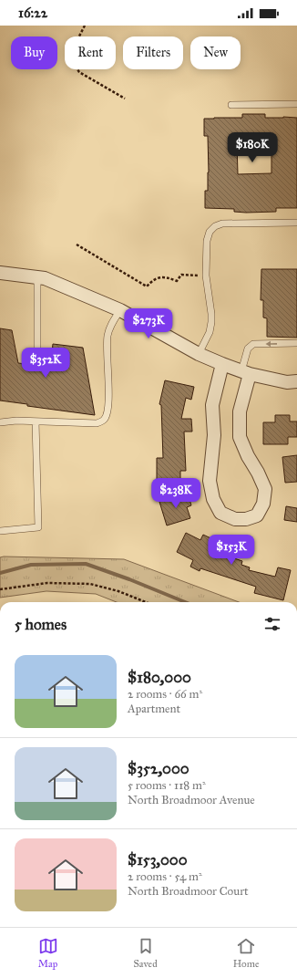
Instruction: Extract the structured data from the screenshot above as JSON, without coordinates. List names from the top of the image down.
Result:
{
  "page": {
    "status": "16:22",
    "chip": [
      "Buy",
      "Rent",
      "Filters",
      "New"
    ],
    "price": [
      "$180K",
      "$273K",
      "$352K",
      "$238K",
      "$153K"
    ],
    "heading": "5 homes",
    "list": [
      {
        "name": "$180,000",
        "note": "2 rooms · 66 m² · Apartment"
      },
      {
        "name": "$352,000",
        "note": "5 rooms · 118 m² · North Broadmoor Avenue"
      },
      {
        "name": "$153,000",
        "note": "2 rooms · 54 m² · North Broadmoor Court"
      }
    ],
    "tabs": ["Map", "Saved", "Home"]
  }
}
